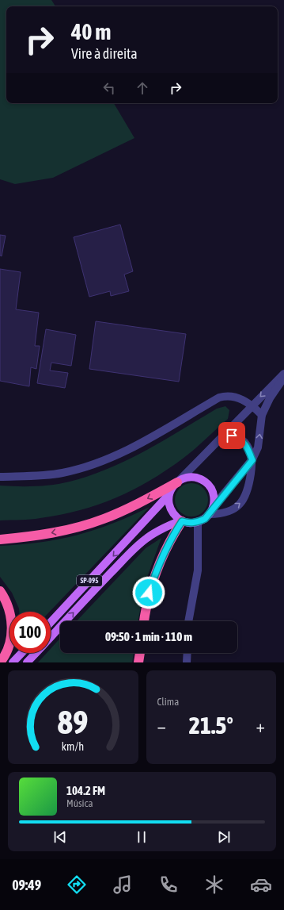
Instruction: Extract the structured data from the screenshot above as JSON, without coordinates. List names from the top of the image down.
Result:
{
  "streets": {
    "main road": ["SP-095"]
  },
  "page": {
    "turn": ["40 m", "Vire à direita"],
    "limit": "100",
    "trip": "09:50 · 1 min · 110 m",
    "tile": "Clima",
    "heat": ["−", "21.5°", "+"],
    "song": ["104.2 FM", "Música"],
    "tabs": "09:49",
    "gauge": ["89", "km/h"]
  }
}
